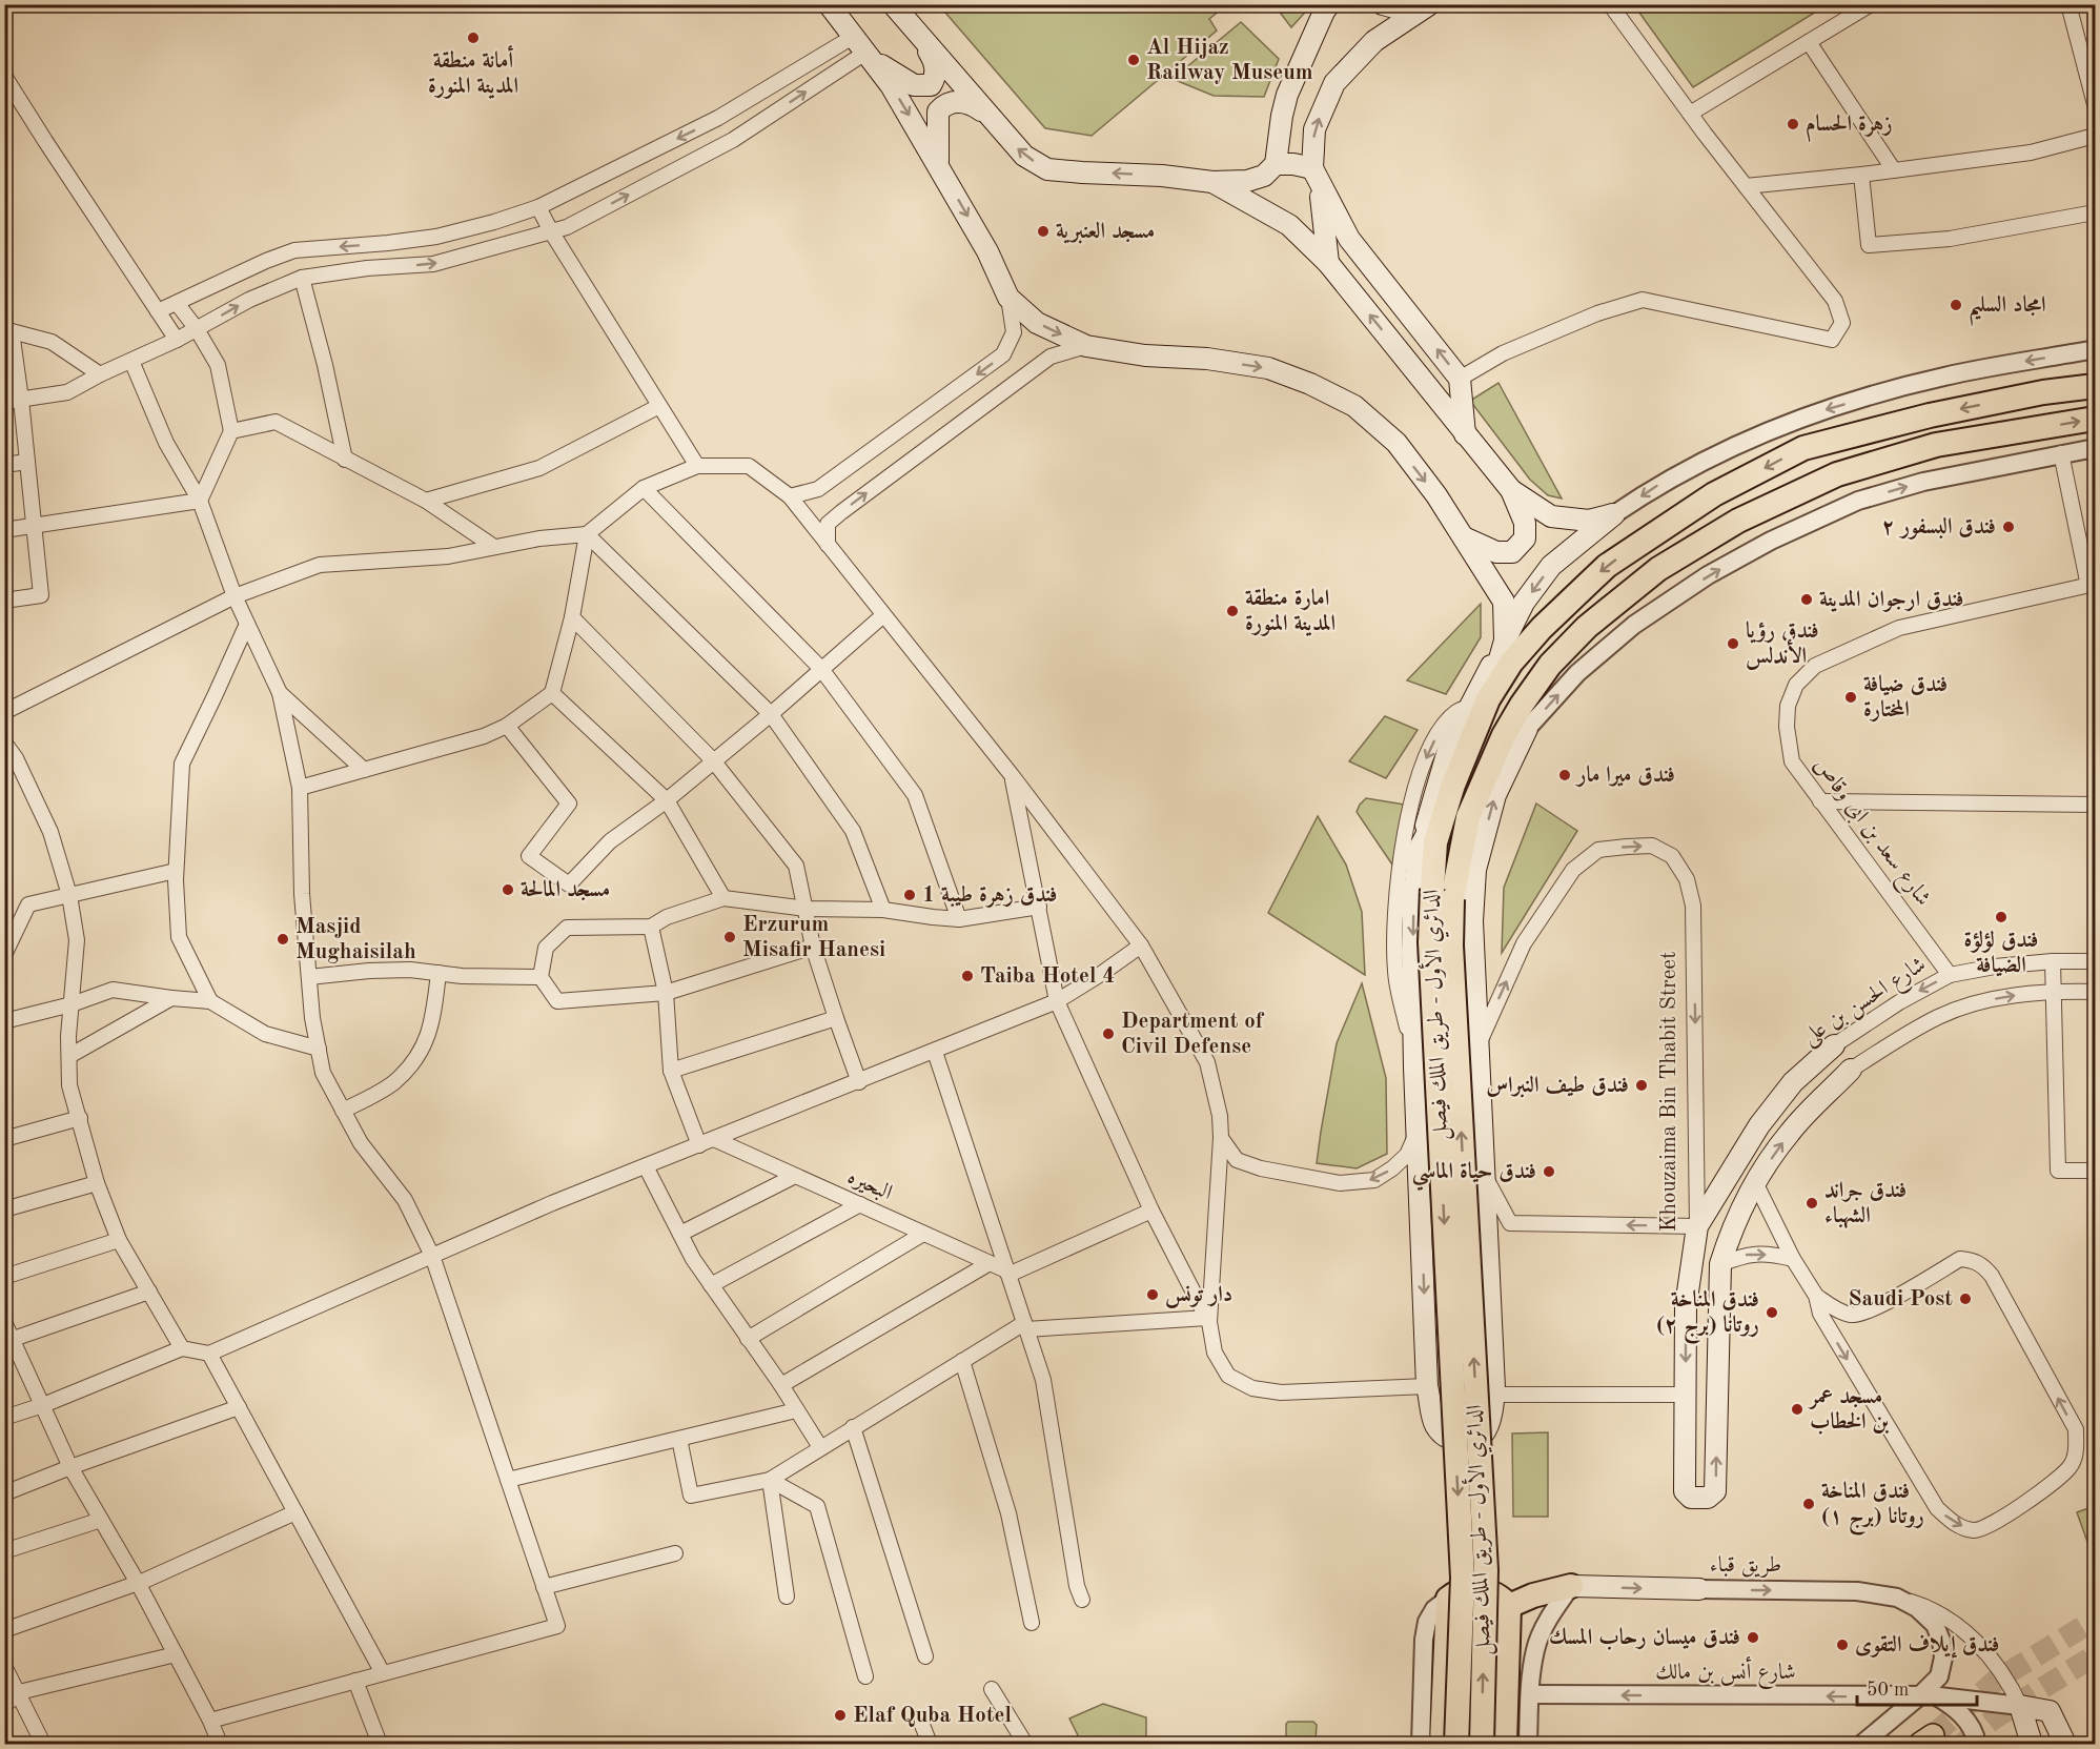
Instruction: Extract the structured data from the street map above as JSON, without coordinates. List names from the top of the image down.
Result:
{
  "streets": {
    "highway": ["الدائري الأول - طريق الملك فيصل"],
    "main road": ["شارع الحسن بن على", "Khouzaima Bin Thabit Street", "طريق قباء"],
    "street": ["شارع سعد بن ابى وقاص", "البحيره", "شارع أنس بن مالك"]
  },
  "crossings": [
    ["شارع سعد بن ابى وقاص", "شارع الحسن بن على"],
    ["شارع الحسن بن على", "Khouzaima Bin Thabit Street"],
    ["طريق قباء", "شارع أنس بن مالك"]
  ],
  "one_way": ["طريق قباء", "شارع أنس بن مالك"],
  "places": [
    "أمانة منطقة المدينة المنورة",
    "Al Hijaz Railway Museum",
    "زهرة الحسام",
    "مسجد العنبرية",
    "امجاد السلیم",
    "فندق البسفور ٢",
    "فندق ارجوان المدينة",
    "امارة منطقة المدينة المنورة",
    "فندق رؤيا الأندلس",
    "فندق ضيافة المختارة",
    "فندق ميرا مار",
    "مسجد المالحة",
    "فندق زهرة طيبة 1",
    "فندق لؤلؤة الضيافة",
    "Erzurum Misafir Hanesi",
    "Masjid Mughaisilah",
    "Taiba Hotel 4",
    "Department of Civil Defense",
    "فندق طيف النبراس",
    "فندق حياة الماسي",
    "فندق جراند الشهباء",
    "دار تونس",
    "Saudi Post",
    "فندق المناخة روتانا (برج ٢)",
    "مسجد عمر بن الخطاب",
    "فندق المناخة روتانا (برج ١)",
    "فندق ميسان رحاب المسك",
    "فندق إيلاف التقوى",
    "Elaf Quba Hotel"
  ],
  "scale_bar": "50 m"
}
